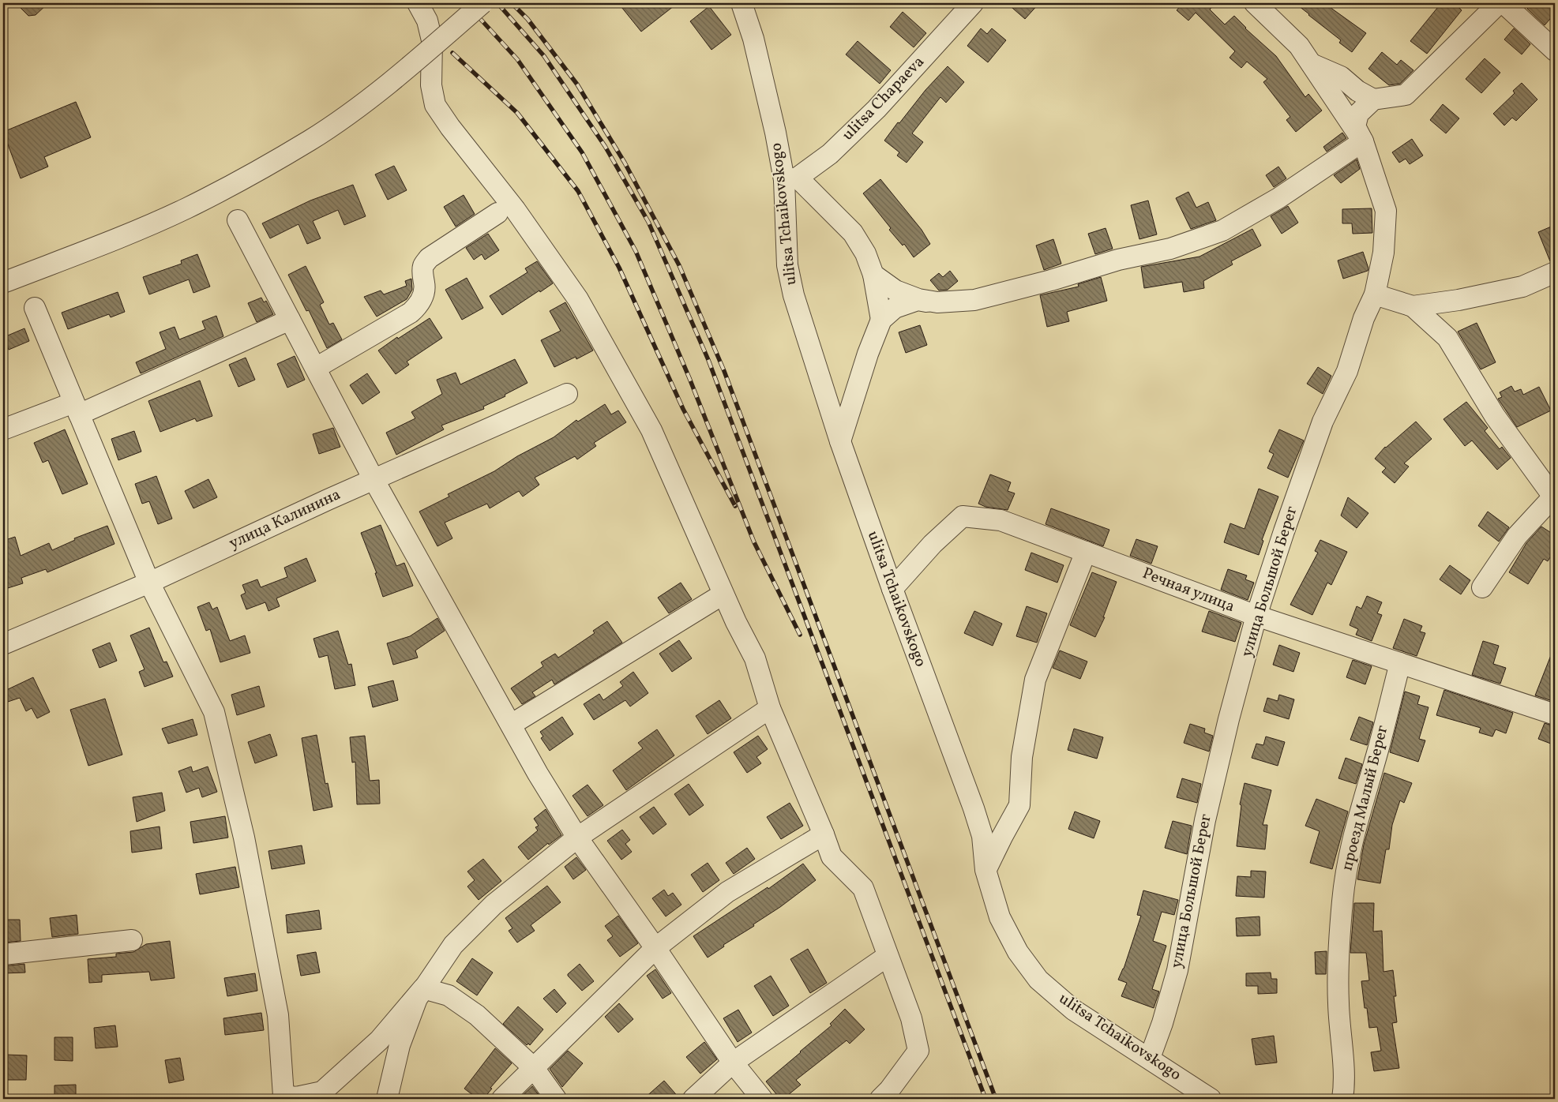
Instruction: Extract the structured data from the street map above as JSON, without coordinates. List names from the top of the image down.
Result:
{
  "streets": {
    "street": [
      "ulitsa Chapaeva",
      "ulitsa Tchaikovskogo",
      "улица Калинина",
      "улица Большой Берег",
      "Речная улица",
      "проезд Малый Берег"
    ]
  },
  "crossings": [
    ["ulitsa Chapaeva", "ulitsa Tchaikovskogo"],
    ["ulitsa Tchaikovskogo", "улица Большой Берег"],
    ["ulitsa Tchaikovskogo", "Речная улица"],
    ["улица Большой Берег", "Речная улица"],
    ["Речная улица", "проезд Малый Берег"]
  ]
}
